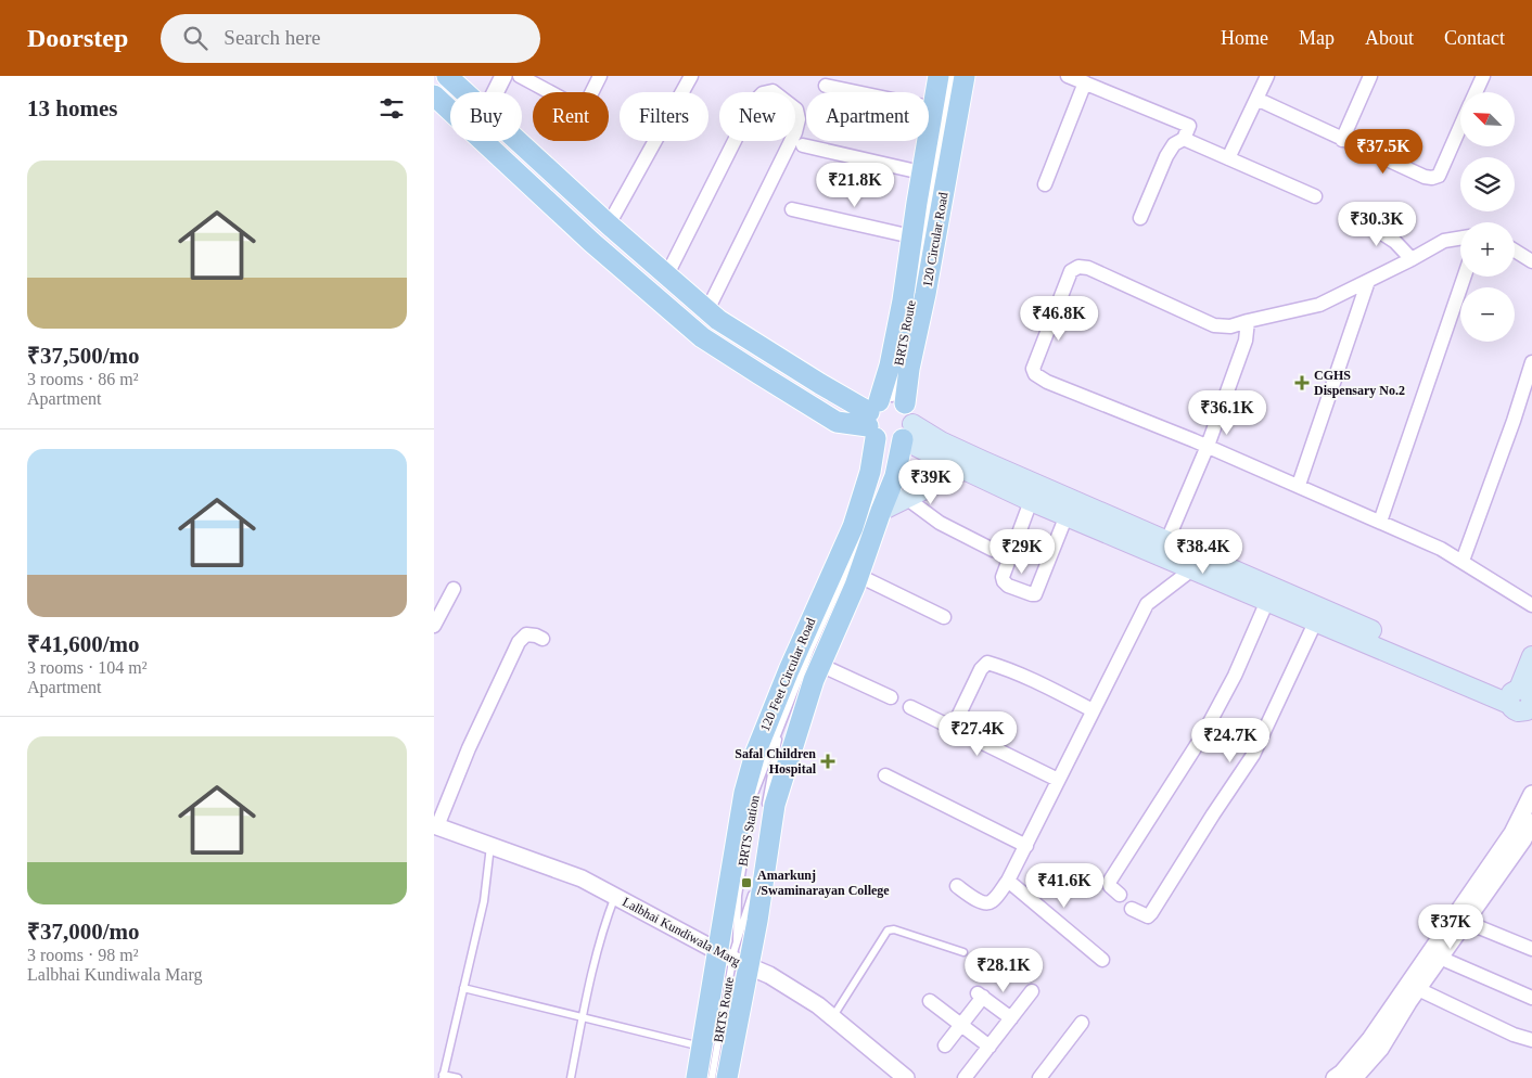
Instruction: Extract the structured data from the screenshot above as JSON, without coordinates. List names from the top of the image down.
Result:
{
  "streets": {
    "main road": ["120 Circular Road", "120 Feet Circular Road"],
    "street": ["Lalbhai Kundiwala Marg"],
    "lane": ["BRTS Route", "BRTS Station"]
  },
  "crossings": [
    ["120 Circular Road", "BRTS Route"],
    ["120 Circular Road", "120 Feet Circular Road"],
    ["BRTS Route", "120 Feet Circular Road"],
    ["BRTS Route", "BRTS Station"],
    ["BRTS Route", "Lalbhai Kundiwala Marg"],
    ["120 Feet Circular Road", "Lalbhai Kundiwala Marg"]
  ],
  "places": {
    "health": ["CGHS Dispensary No.2", "Safal Children Hospital"],
    "transit": ["Amarkunj /Swaminarayan College"]
  },
  "north": "top left",
  "page": {
    "header": "Doorstep",
    "search": "Search here",
    "nav": [
      "Home",
      "Map",
      "About",
      "Contact"
    ],
    "heading": "13 homes",
    "map_buttons": ["+", "−"],
    "chip": [
      "Buy",
      "Rent",
      "Filters",
      "New",
      "Apartment"
    ],
    "price": [
      "₹37.5K",
      "₹21.8K",
      "₹30.3K",
      "₹46.8K",
      "₹36.1K",
      "₹39K",
      "₹29K",
      "₹38.4K",
      "₹27.4K",
      "₹24.7K",
      "₹41.6K",
      "₹37K",
      "₹28.1K"
    ],
    "list": [
      {
        "name": "₹37,500/mo",
        "note": "3 rooms · 86 m² · Apartment"
      },
      {
        "name": "₹41,600/mo",
        "note": "3 rooms · 104 m² · Apartment"
      },
      {
        "name": "₹37,000/mo",
        "note": "3 rooms · 98 m² · Lalbhai Kundiwala Marg"
      }
    ]
  }
}
